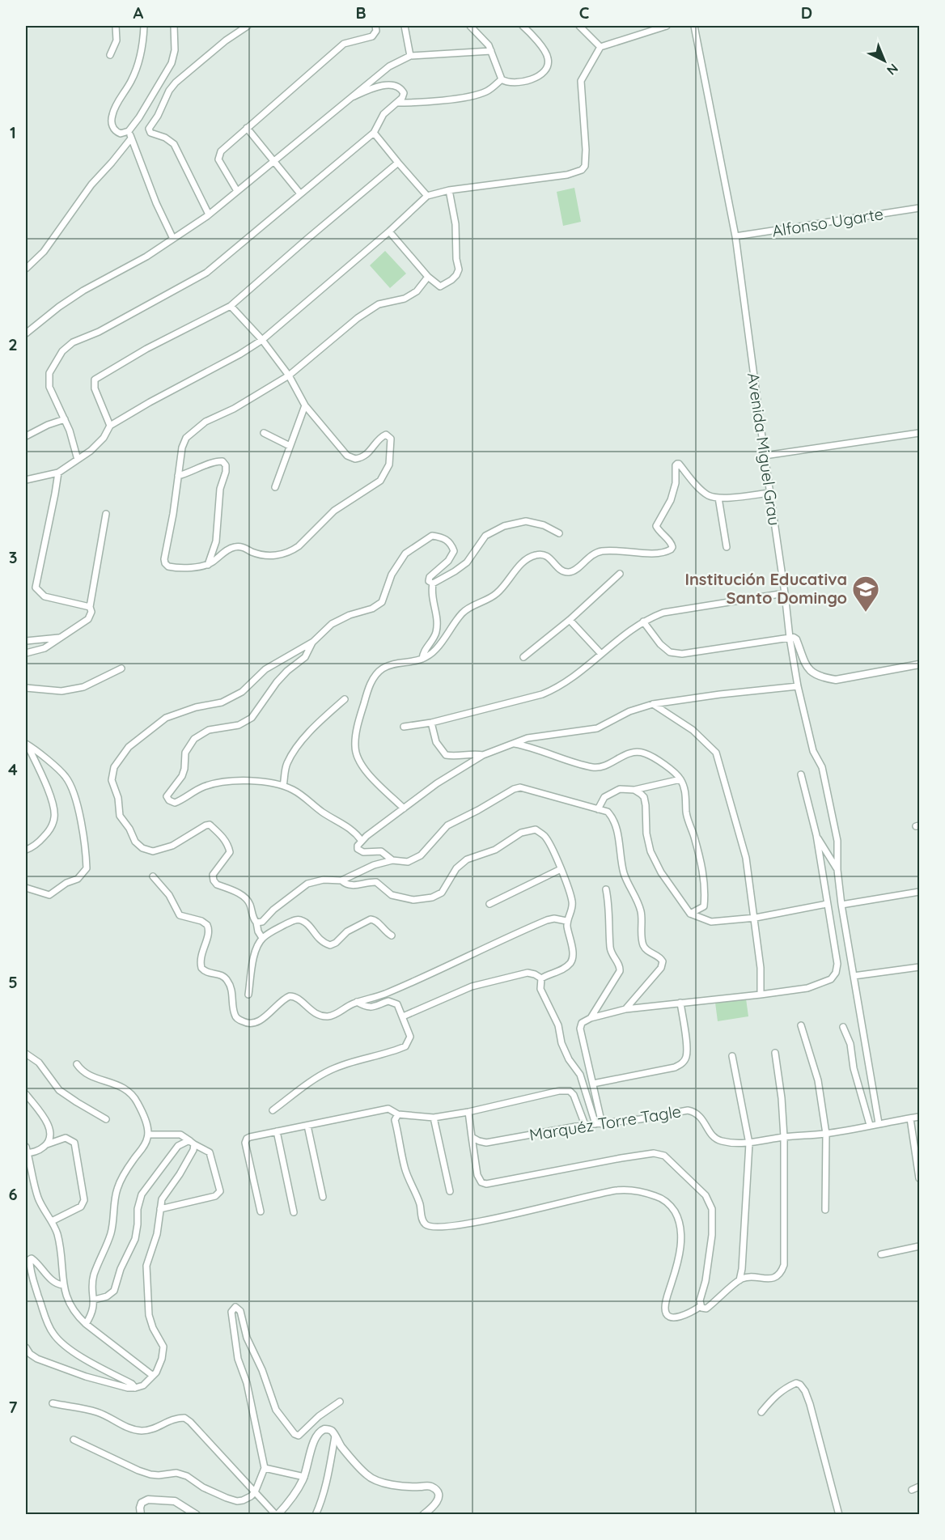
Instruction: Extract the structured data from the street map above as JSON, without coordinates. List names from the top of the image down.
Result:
{
  "streets": {
    "street": ["Alfonso Ugarte", "Avenida Miguel Grau", "Marquéz Torre Tagle"]
  },
  "crossings": [
    ["Alfonso Ugarte", "Avenida Miguel Grau"],
    ["Avenida Miguel Grau", "Marquéz Torre Tagle"]
  ],
  "places": {
    "school or university": ["Institución Educativa Santo Domingo"]
  },
  "north": "bottom right",
  "grid": {
    "columns": [
      "A",
      "B",
      "C",
      "D"
    ],
    "rows": [
      "1",
      "2",
      "3",
      "4",
      "5",
      "6",
      "7"
    ]
  }
}
